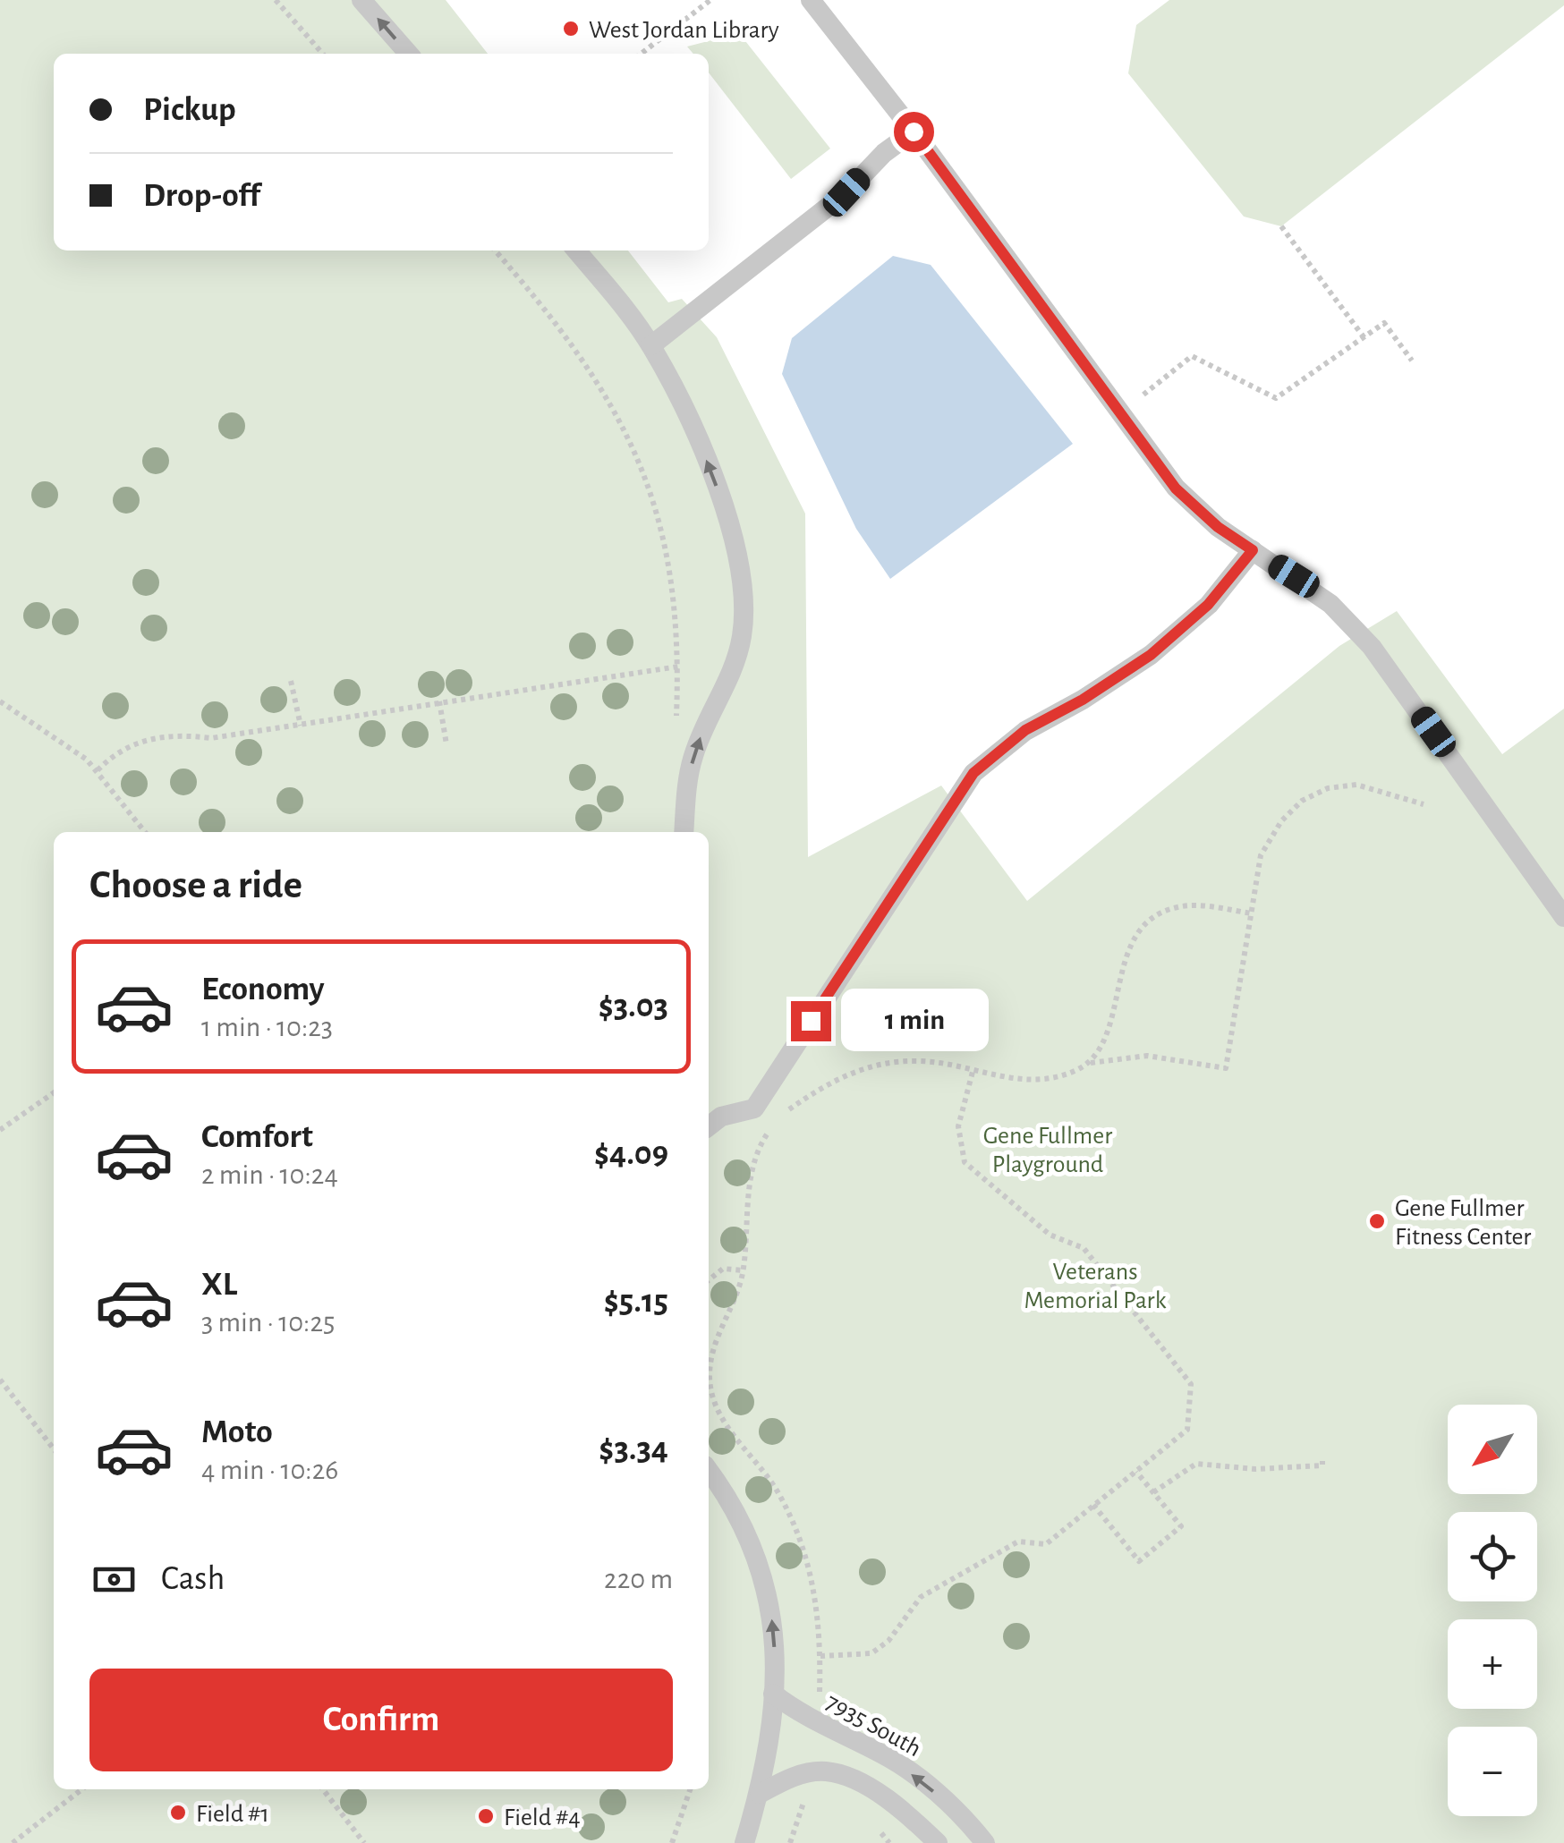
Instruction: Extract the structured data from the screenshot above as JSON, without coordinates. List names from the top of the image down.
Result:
{
  "streets": {
    "lane": ["7935 South"]
  },
  "one_way": ["7935 South"],
  "parks": ["Gene Fullmer Playground", "Veterans Memorial Park"],
  "places": [
    "West Jordan Library",
    "Gene Fullmer Fitness Center",
    "Field #1",
    "Field #4"
  ],
  "north": "bottom left",
  "page": {
    "banner": ["Pickup", "Drop-off"],
    "heading": "Choose a ride",
    "list": [
      {
        "name": "Economy",
        "note": "1 min · 10:23",
        "value": "$3.03"
      },
      {
        "name": "Comfort",
        "note": "2 min · 10:24",
        "value": "$4.09"
      },
      {
        "name": "XL",
        "note": "3 min · 10:25",
        "value": "$5.15"
      },
      {
        "name": "Moto",
        "note": "4 min · 10:26",
        "value": "$3.34"
      }
    ],
    "bubble": "1 min",
    "map_buttons": ["+", "−"],
    "pay": ["Cash", "220 m"],
    "buttons": "Confirm"
  }
}
